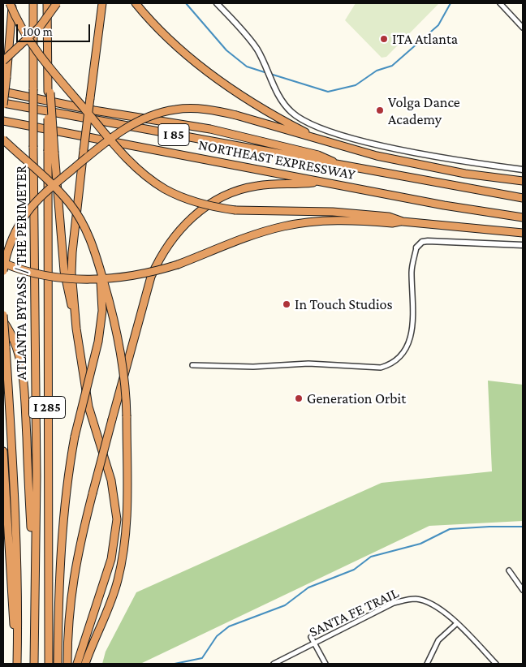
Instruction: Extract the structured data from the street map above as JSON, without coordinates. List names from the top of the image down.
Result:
{
  "streets": {
    "highway": [
      "I 85",
      "NORTHEAST EXPRESSWAY",
      "ATLANTA BYPASS / THE PERIMETER",
      "I 285"
    ],
    "street": ["SANTA FE TRAIL"]
  },
  "places": [
    "ITA Atlanta",
    "Volga Dance Academy",
    "In Touch Studios",
    "Generation Orbit"
  ],
  "scale_bar": "100 m"
}
